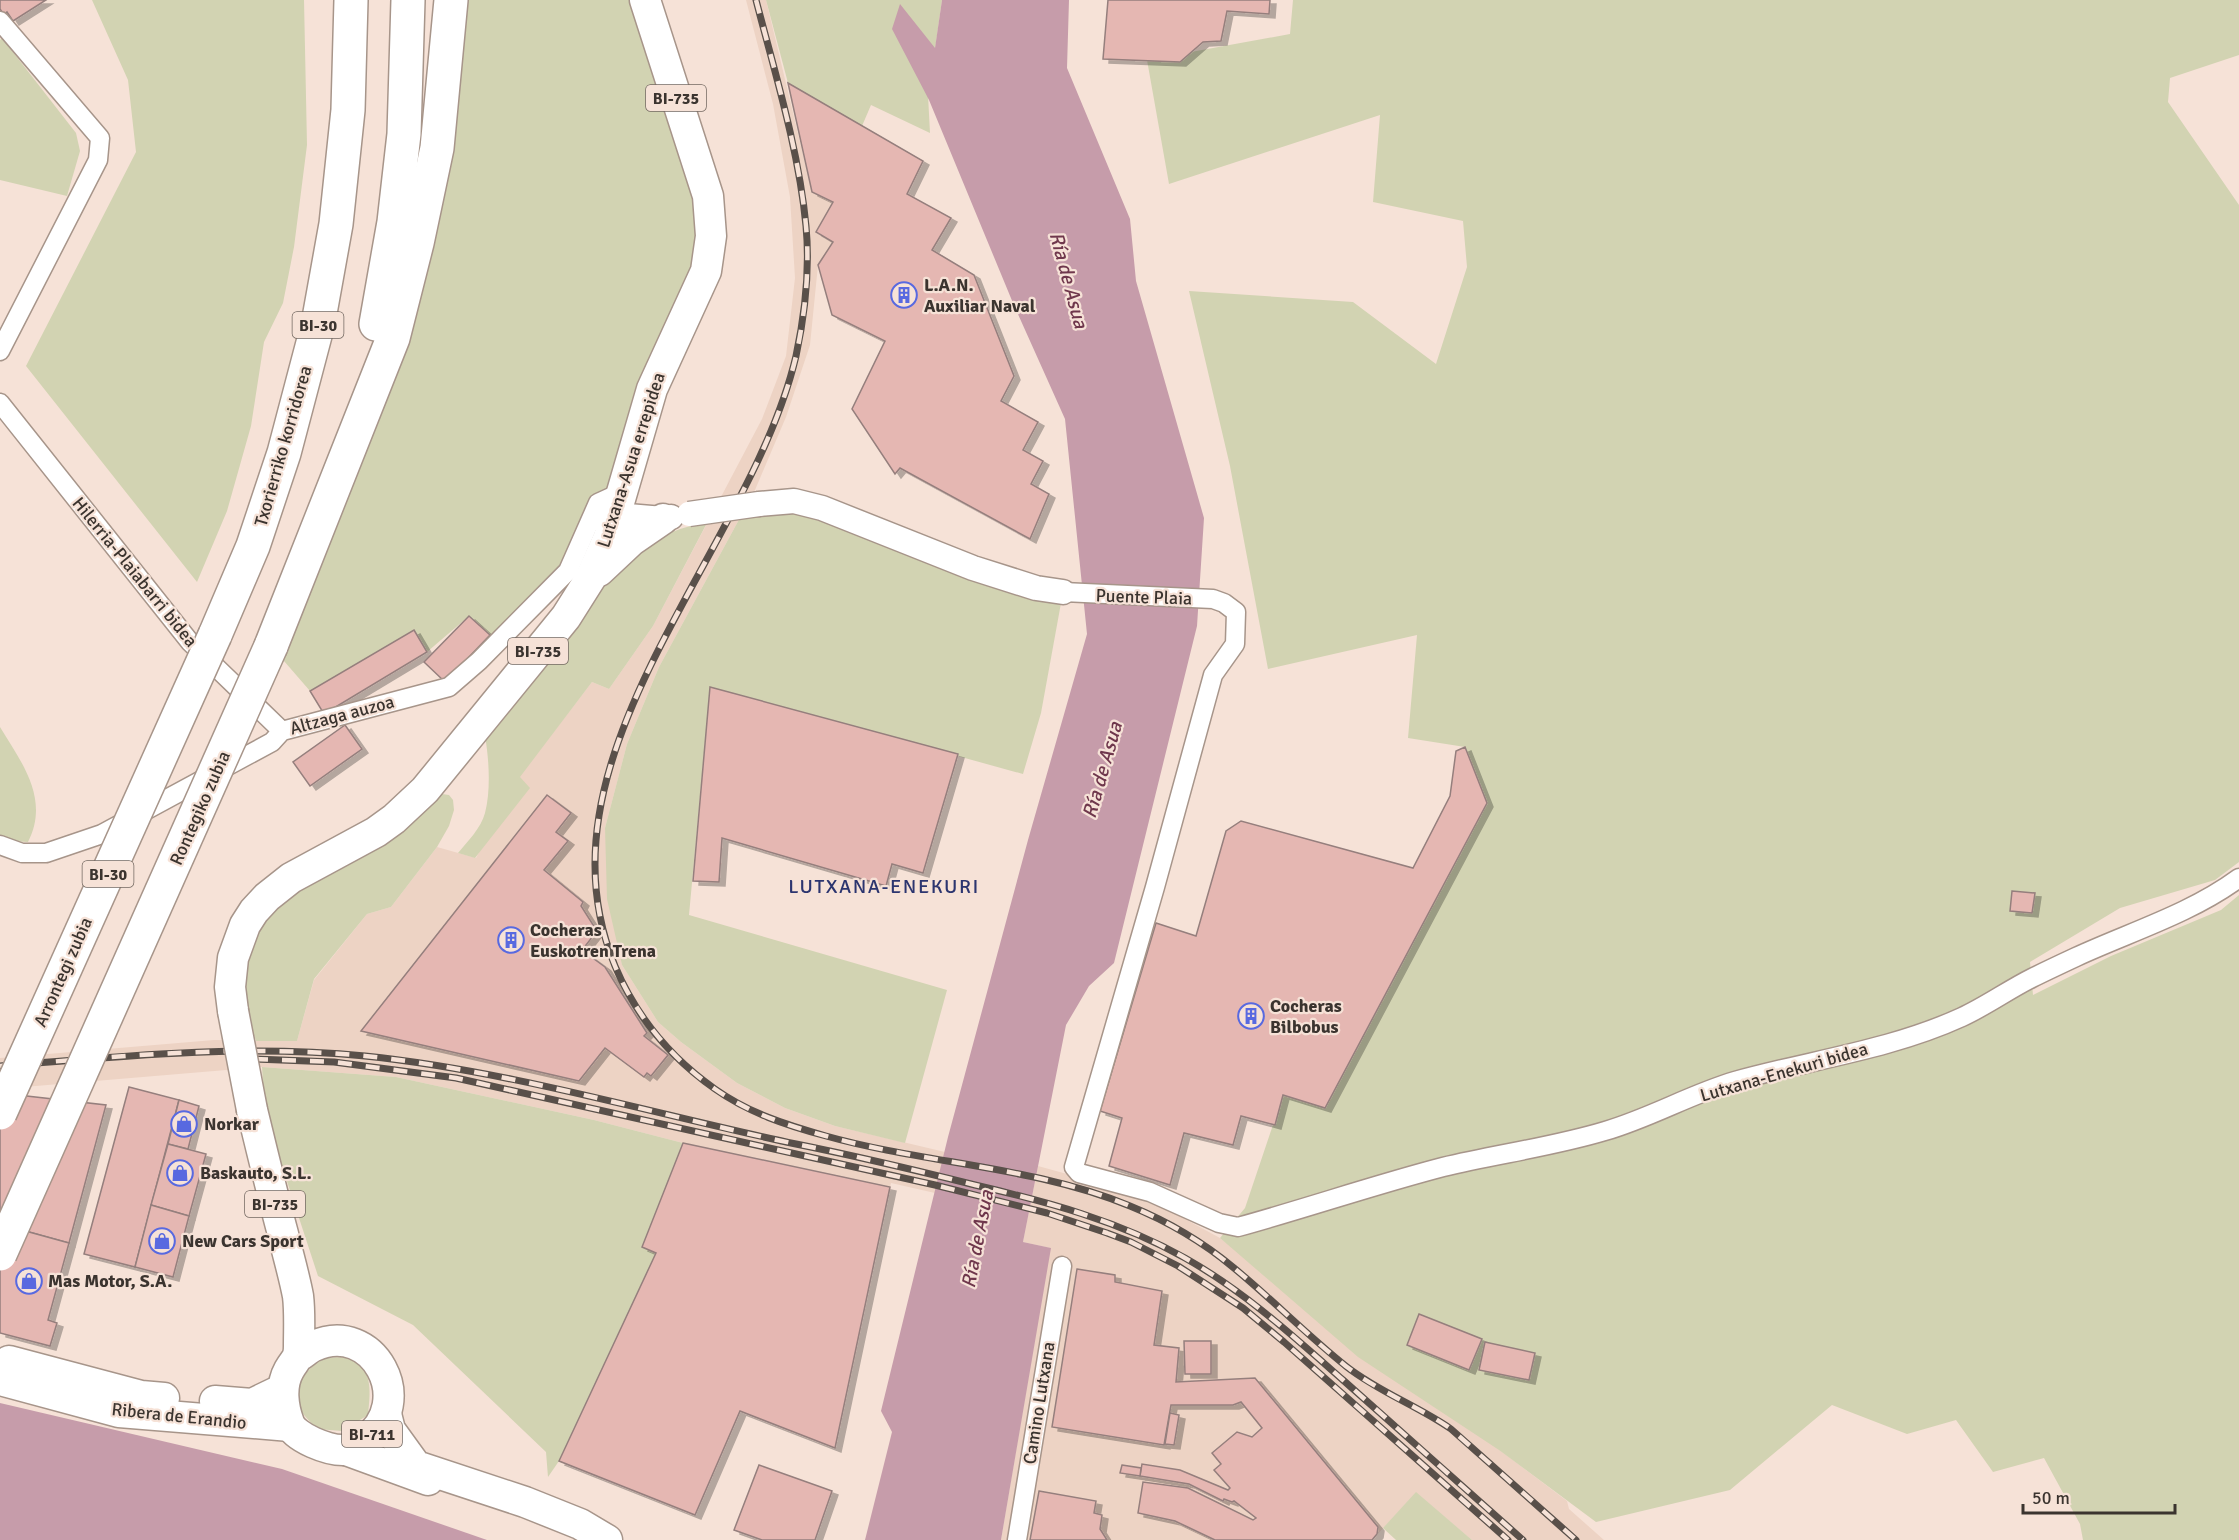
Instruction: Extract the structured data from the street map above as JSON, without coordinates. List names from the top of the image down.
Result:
{
  "streets": {
    "highway": [
      "BI-30",
      "Txorierriko korridorea",
      "Rontegiko zubia",
      "Arrontegi zubia"
    ],
    "main road": [
      "BI-735",
      "Lutxana-Asua errepidea",
      "Ribera de Erandio",
      "BI-711"
    ],
    "street": [
      "Hilerria-Plaiabarri bidea",
      "Puente Plaia",
      "Altzaga auzoa",
      "Lutxana-Enekuri bidea",
      "Camino Lutxana"
    ]
  },
  "crossings": [
    ["Txorierriko korridorea", "Arrontegi zubia"],
    ["Lutxana-Asua errepidea", "Altzaga auzoa"],
    ["Hilerria-Plaiabarri bidea", "Altzaga auzoa"],
    ["Puente Plaia", "Lutxana-Enekuri bidea"],
    ["Ribera de Erandio", "BI-711"]
  ],
  "districts": ["LUTXANA-ENEKURI"],
  "water": ["Ría de Asua"],
  "places": {
    "building": ["L.A.N. Auxiliar Naval", "Cocheras Euskotren Trena", "Cocheras Bilbobus"],
    "shop": [
      "Norkar",
      "Baskauto, S.L.",
      "New Cars Sport",
      "Mas Motor, S.A."
    ]
  },
  "scale_bar": "50 m"
}
